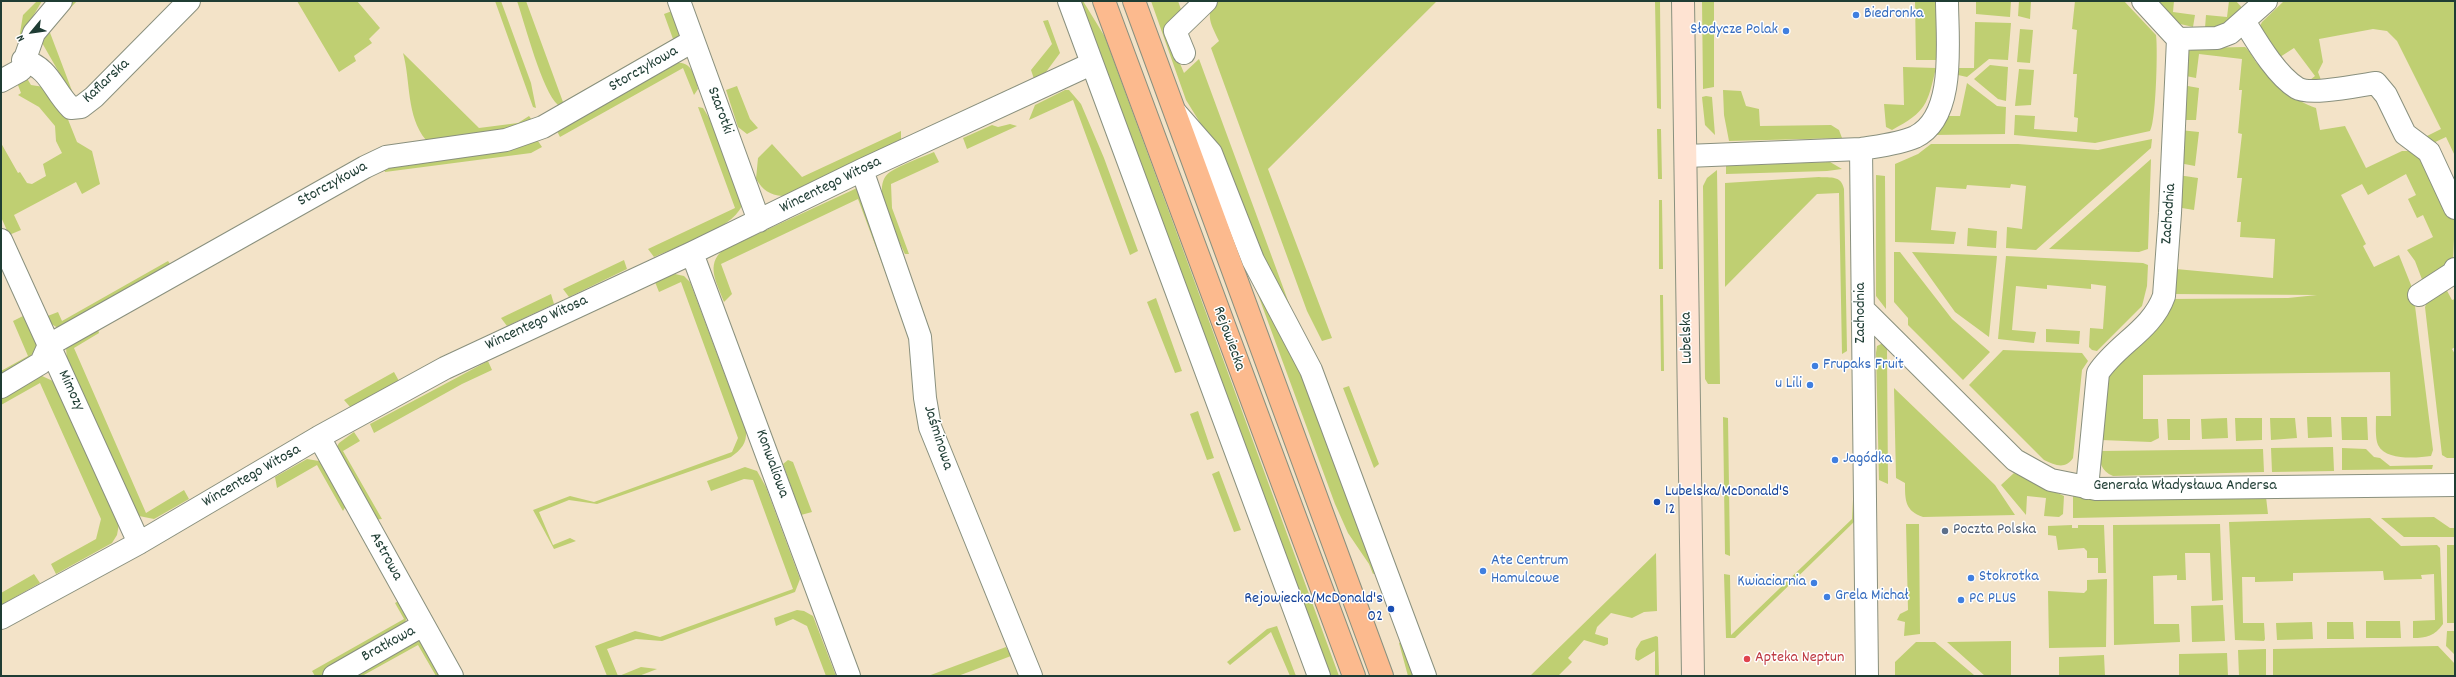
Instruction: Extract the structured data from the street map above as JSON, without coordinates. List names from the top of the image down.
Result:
{
  "streets": {
    "highway": ["Rejowiecka"],
    "main road": ["Lubelska"],
    "street": [
      "Storczykowa",
      "Kaflarska",
      "Szarotki",
      "Wincentego Witosa",
      "Zachodnia",
      "Mimozy",
      "Jaśminowa",
      "Konwaliowa",
      "Generała Władysława Andersa",
      "Astrowa",
      "Bratkowa"
    ]
  },
  "crossings": [
    ["Storczykowa", "Szarotki"],
    ["Storczykowa", "Mimozy"],
    ["Szarotki", "Wincentego Witosa"],
    ["Wincentego Witosa", "Mimozy"],
    ["Wincentego Witosa", "Jaśminowa"],
    ["Wincentego Witosa", "Konwaliowa"],
    ["Wincentego Witosa", "Astrowa"],
    ["Zachodnia", "Generała Władysława Andersa"],
    ["Astrowa", "Bratkowa"]
  ],
  "places": [
    "Biedronka",
    "Słodycze Polak",
    "Frupaks Fruit",
    "u Lili",
    "Jagódka",
    "Lubelska/McDonald'S 12",
    "Poczta Polska",
    "Ate Centrum Hamulcowe",
    "Stokrotka",
    "Kwiaciarnia",
    "Grela Michał",
    "PC PLUS",
    "Rejowiecka/McDonald's 02",
    "Apteka Neptun"
  ],
  "north": "bottom left"
}
